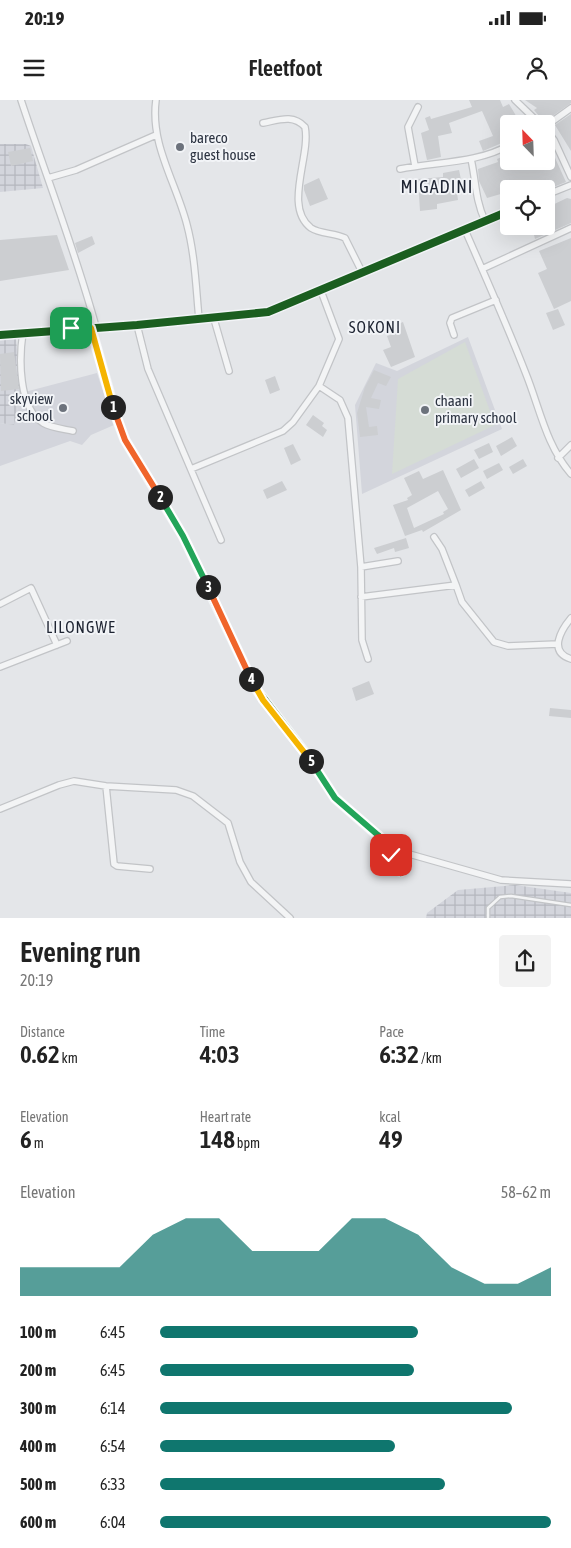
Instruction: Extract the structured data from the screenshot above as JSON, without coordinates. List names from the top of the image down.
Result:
{
  "districts": ["MIGADINI", "SOKONI", "LILONGWE"],
  "places": ["bareco guest house", "skyview school", "chaani primary school"],
  "north": "top left",
  "page": {
    "status": "20:19",
    "header": "Fleetfoot",
    "pins": [
      "1",
      "2",
      "3",
      "4",
      "5"
    ],
    "heading": ["Evening run", "20:19"],
    "stats": [
      ["Distance", "0.62 km"],
      ["Time", "4:03"],
      ["Pace", "6:32 /km"],
      ["Elevation", "6 m"],
      ["Heart rate", "148 bpm"],
      ["kcal", "49"]
    ],
    "chart": ["Elevation", "58–62 m"],
    "list": [
      {
        "name": "100 m",
        "note": "6:45"
      },
      {
        "name": "200 m",
        "note": "6:45"
      },
      {
        "name": "300 m",
        "note": "6:14"
      },
      {
        "name": "400 m",
        "note": "6:54"
      },
      {
        "name": "500 m",
        "note": "6:33"
      },
      {
        "name": "600 m",
        "note": "6:04"
      }
    ]
  }
}
